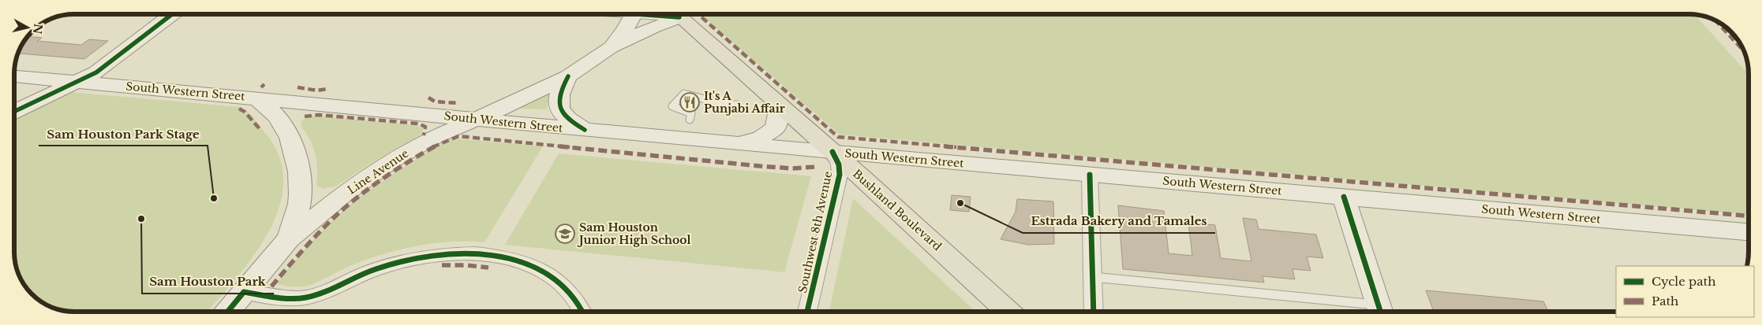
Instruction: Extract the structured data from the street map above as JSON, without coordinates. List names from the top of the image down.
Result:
{
  "streets": {
    "main road": ["South Western Street", "Line Avenue", "Bushland Boulevard"],
    "street": ["Southwest 8th Avenue"]
  },
  "crossings": [
    ["South Western Street", "Line Avenue"],
    ["South Western Street", "Bushland Boulevard"],
    ["South Western Street", "Southwest 8th Avenue"],
    ["Bushland Boulevard", "Southwest 8th Avenue"]
  ],
  "places": {
    "restaurant": ["It's A Punjabi Affair"],
    "other": ["Sam Houston Park Stage", "Estrada Bakery and Tamales", "Sam Houston Park"],
    "school or university": ["Sam Houston Junior High School"]
  },
  "legend": ["Cycle path", "Path"],
  "north": "right"
}
